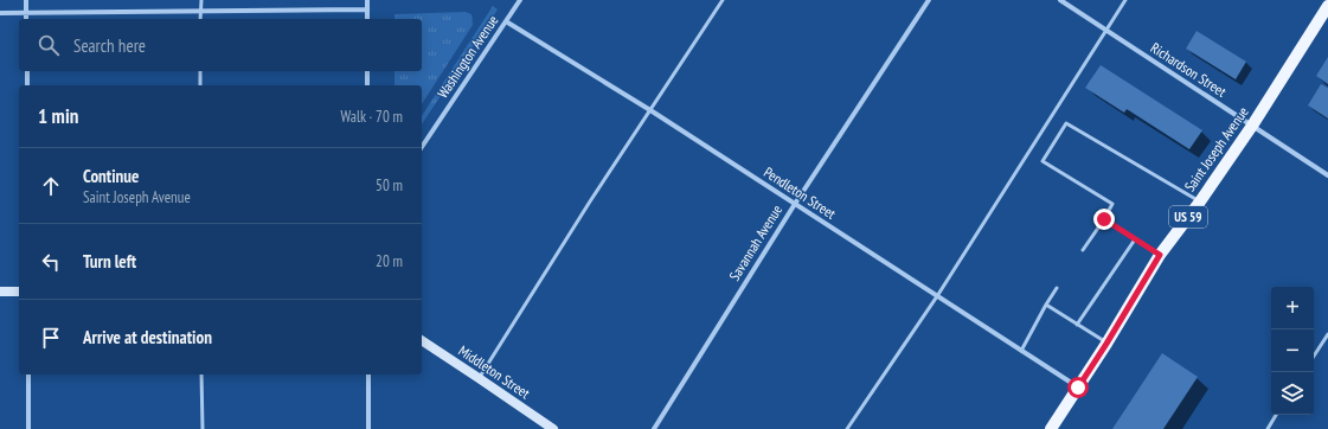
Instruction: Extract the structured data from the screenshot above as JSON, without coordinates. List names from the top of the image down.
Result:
{
  "streets": {
    "main road": ["Saint Joseph Avenue", "US 59"],
    "street": [
      "Washington Avenue",
      "Richardson Street",
      "Pendleton Street",
      "Savannah Avenue",
      "Middleton Street"
    ]
  },
  "crossings": [
    ["Washington Avenue", "Pendleton Street"],
    ["Richardson Street", "Saint Joseph Avenue"],
    ["Saint Joseph Avenue", "Pendleton Street"],
    ["Pendleton Street", "Savannah Avenue"]
  ],
  "page": {
    "search": "Search here",
    "heading": ["1 min", "Walk · 70 m"],
    "list": [
      ["Continue", "Saint Joseph Avenue", "50 m"],
      ["Turn left", "20 m"],
      "Arrive at destination"
    ],
    "map_buttons": ["+", "−"]
  }
}
